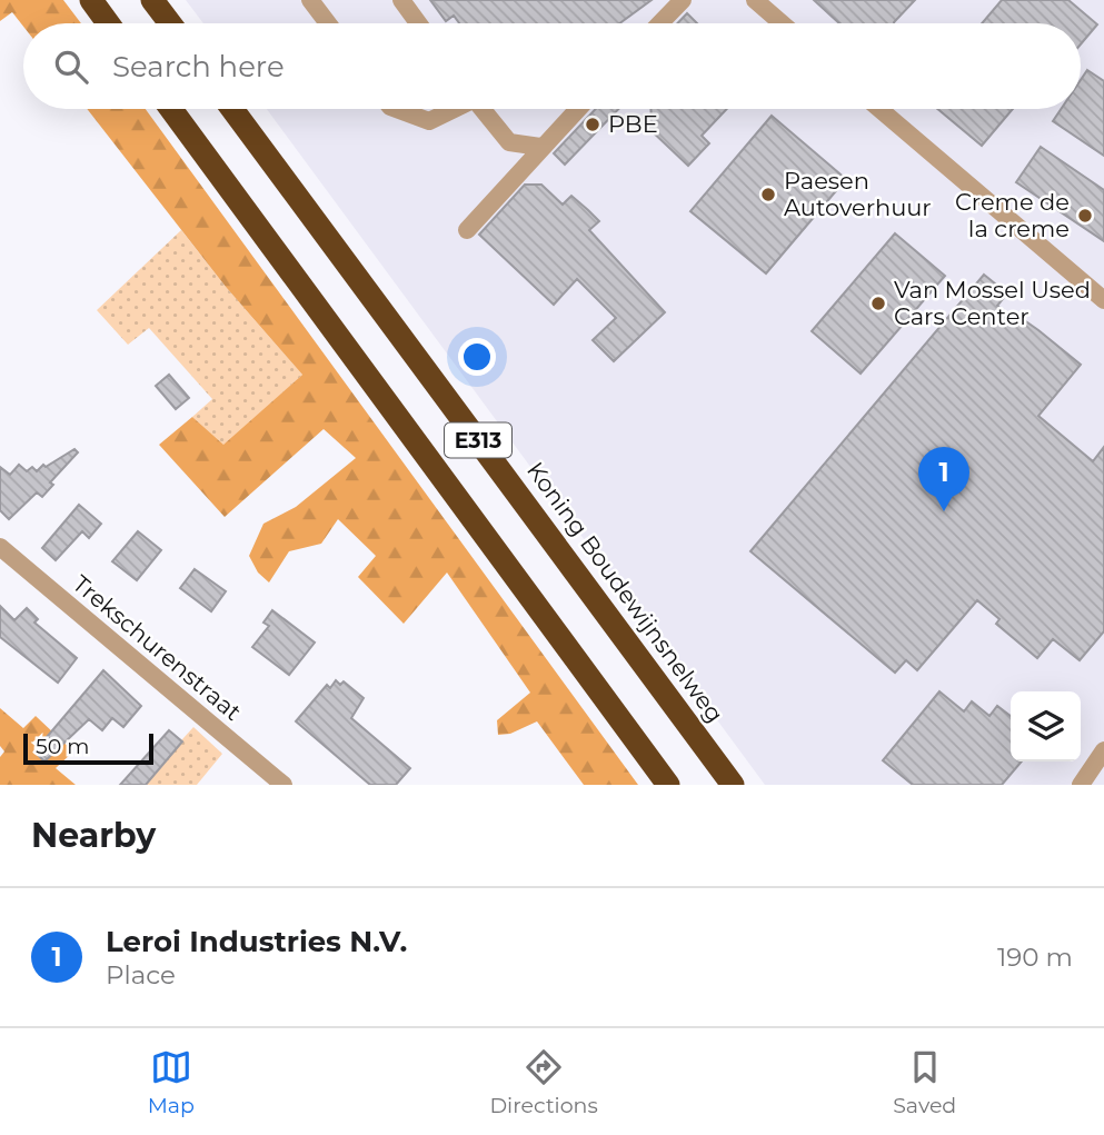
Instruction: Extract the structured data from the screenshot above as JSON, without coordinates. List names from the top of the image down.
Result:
{
  "streets": {
    "highway": ["E313", "Koning Boudewijnsnelweg"],
    "street": ["Trekschurenstraat"]
  },
  "places": [
    "PBE",
    "Paesen Autoverhuur",
    "Creme de la creme",
    "Van Mossel Used Cars Center"
  ],
  "scale_bar": "50 m",
  "page": {
    "search": "Search here",
    "pins": "1",
    "scale": "50 m",
    "heading": "Nearby",
    "list": [
      {
        "mark": "1",
        "name": "Leroi Industries N.V.",
        "note": "Place",
        "value": "190 m"
      }
    ],
    "nav": ["Map", "Directions", "Saved"]
  }
}
